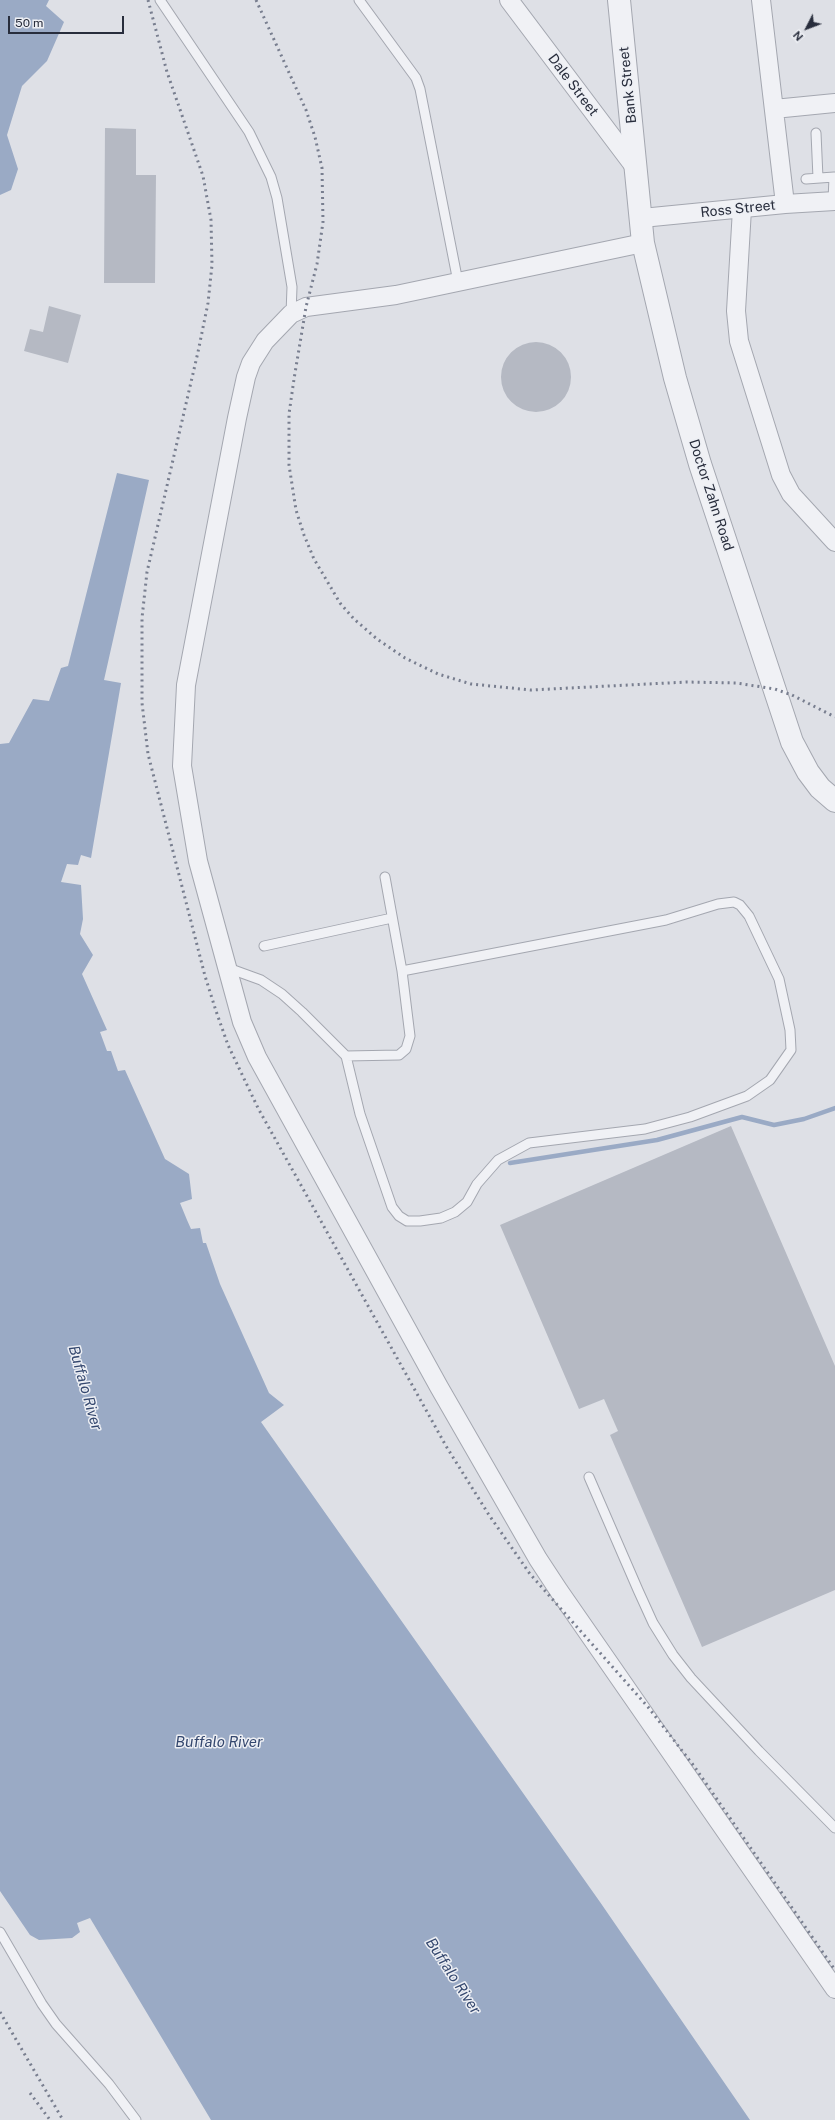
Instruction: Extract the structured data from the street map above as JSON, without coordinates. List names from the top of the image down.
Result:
{
  "streets": {
    "street": [
      "Dale Street",
      "Bank Street",
      "Ross Street",
      "Doctor Zahn Road"
    ]
  },
  "crossings": [
    ["Dale Street", "Bank Street"],
    ["Dale Street", "Doctor Zahn Road"],
    ["Bank Street", "Doctor Zahn Road"],
    ["Ross Street", "Doctor Zahn Road"]
  ],
  "water": ["Buffalo River"],
  "scale_bar": "50 m",
  "north": "bottom left"
}
